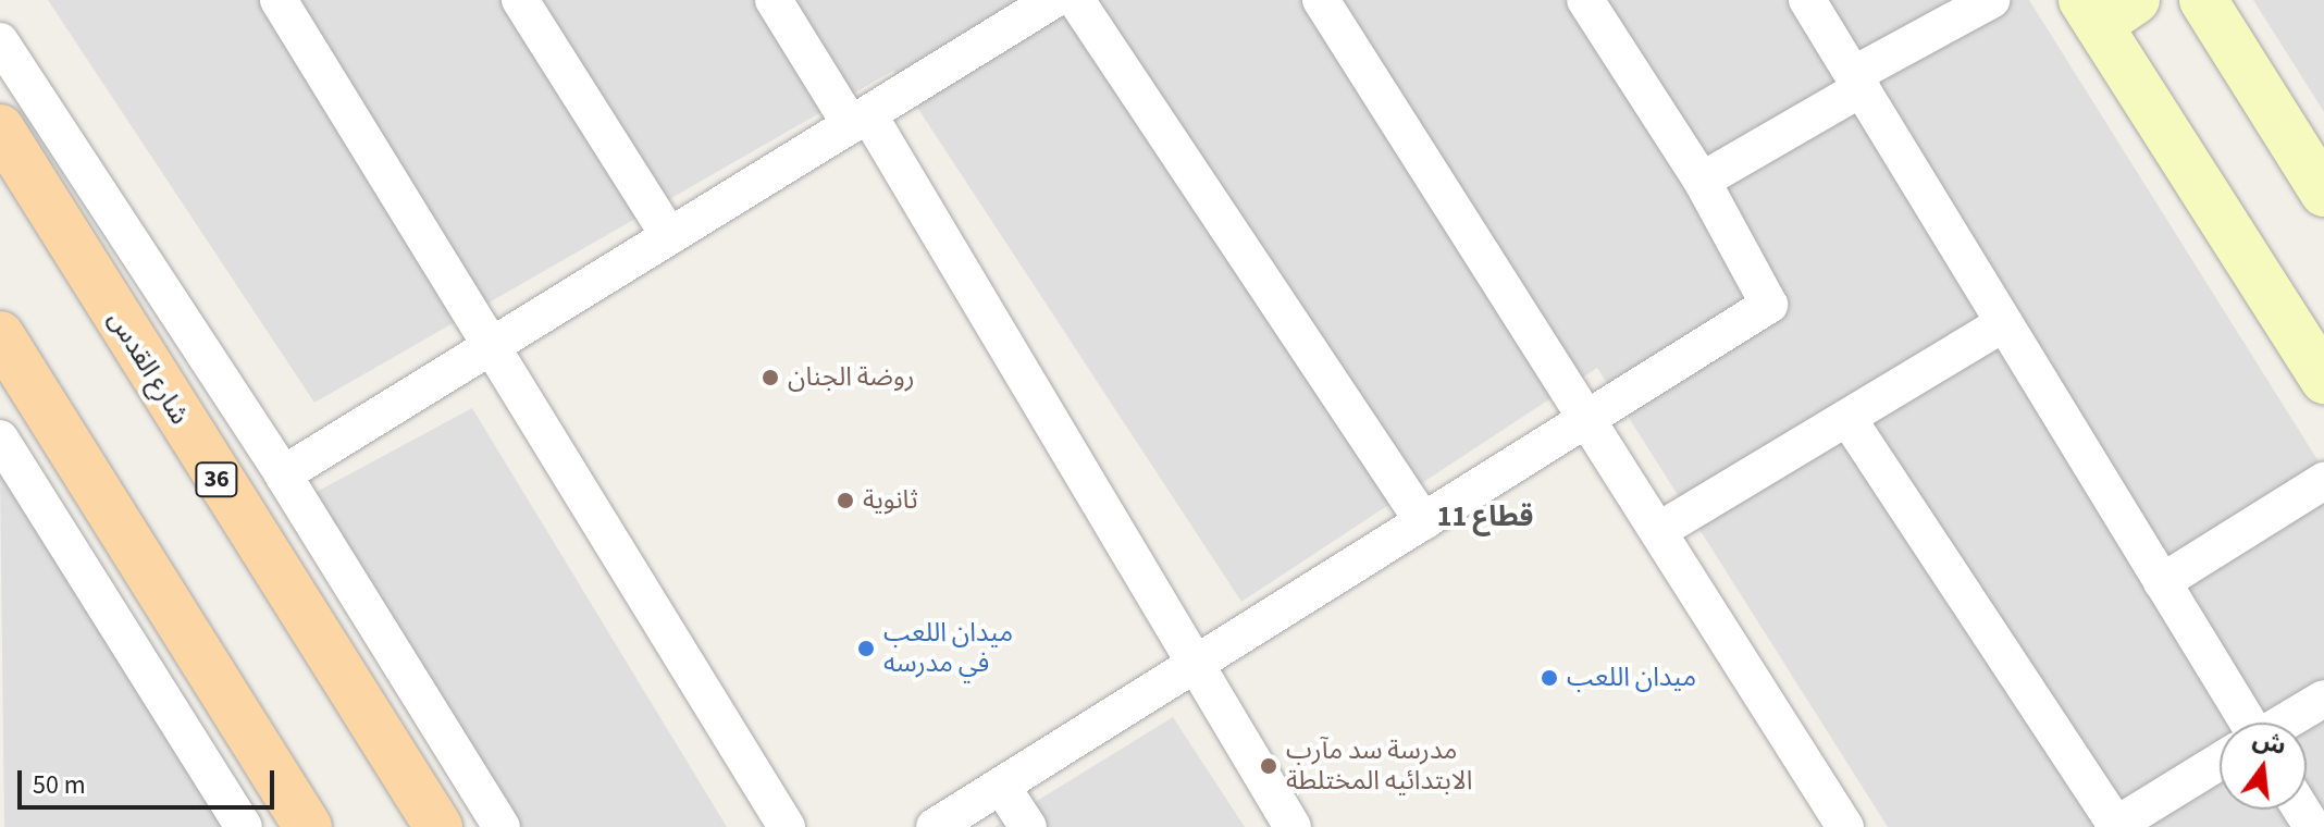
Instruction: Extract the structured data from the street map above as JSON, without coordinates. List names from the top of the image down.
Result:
{
  "streets": {
    "main road": ["شارع القدس", "36"]
  },
  "districts": ["قطاع 11"],
  "places": [
    "روضة الجنان",
    "ثانوية",
    "ميدان اللعب في مدرسه",
    "ميدان اللعب",
    "مدرسة سد مآرب الابتدائيه المختلطة"
  ],
  "scale_bar": "50 m",
  "north": "top"
}
